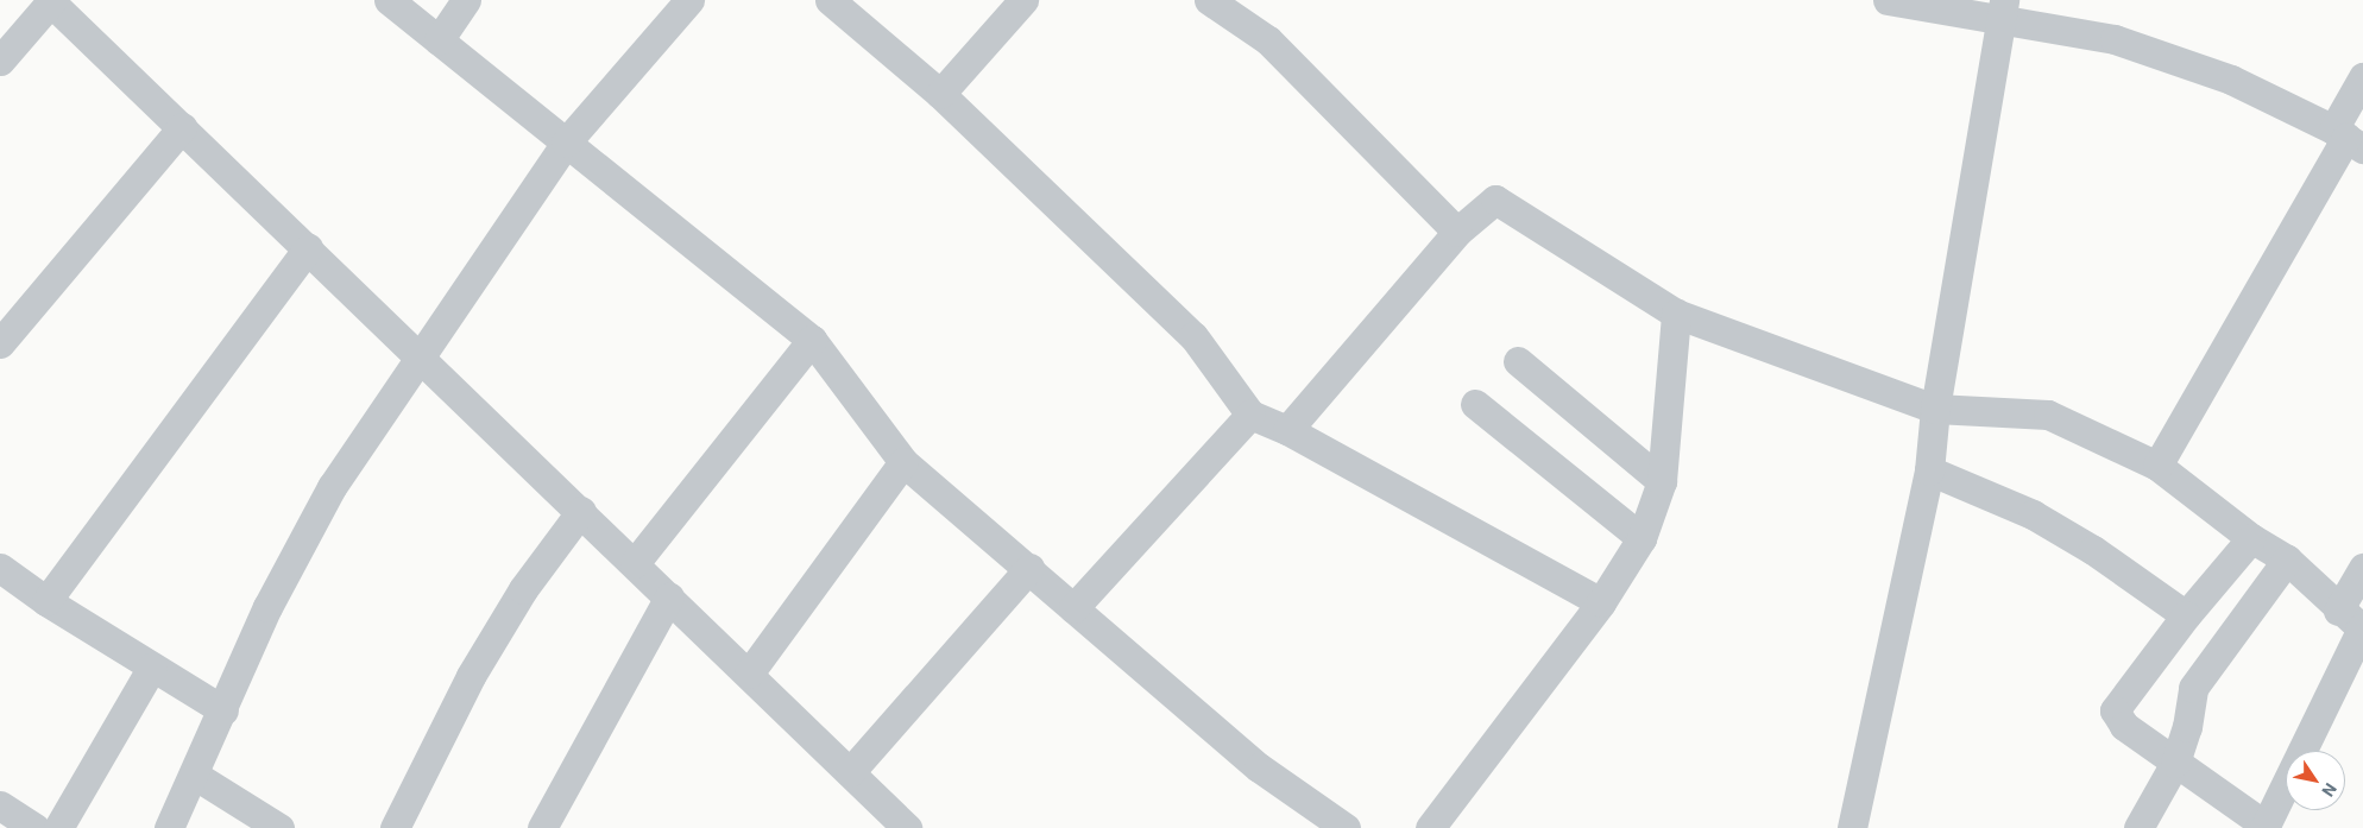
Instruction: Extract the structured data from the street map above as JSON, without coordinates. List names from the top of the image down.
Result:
{
  "north": "bottom right"
}
